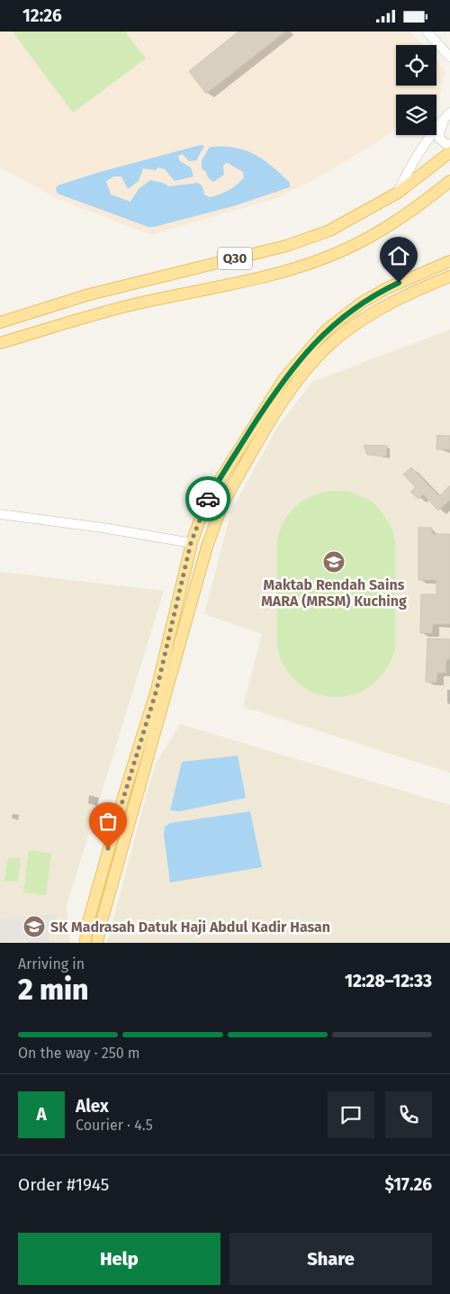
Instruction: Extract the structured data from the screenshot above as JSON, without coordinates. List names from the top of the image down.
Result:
{
  "streets": {
    "main road": ["Q30"]
  },
  "places": {
    "school or university": ["Maktab Rendah Sains MARA (MRSM) Kuching", "SK Madrasah Datuk Haji Abdul Kadir Hasan"]
  },
  "page": {
    "status": "12:26",
    "heading": ["2 min", "Arriving in", "12:28–12:33"],
    "panel": [
      "Alex",
      "Courier · 4.5",
      "Order #1945",
      "$17.26"
    ],
    "bar": "On the way · 250 m",
    "round": "A",
    "buttons": ["Help", "Share"]
  }
}
